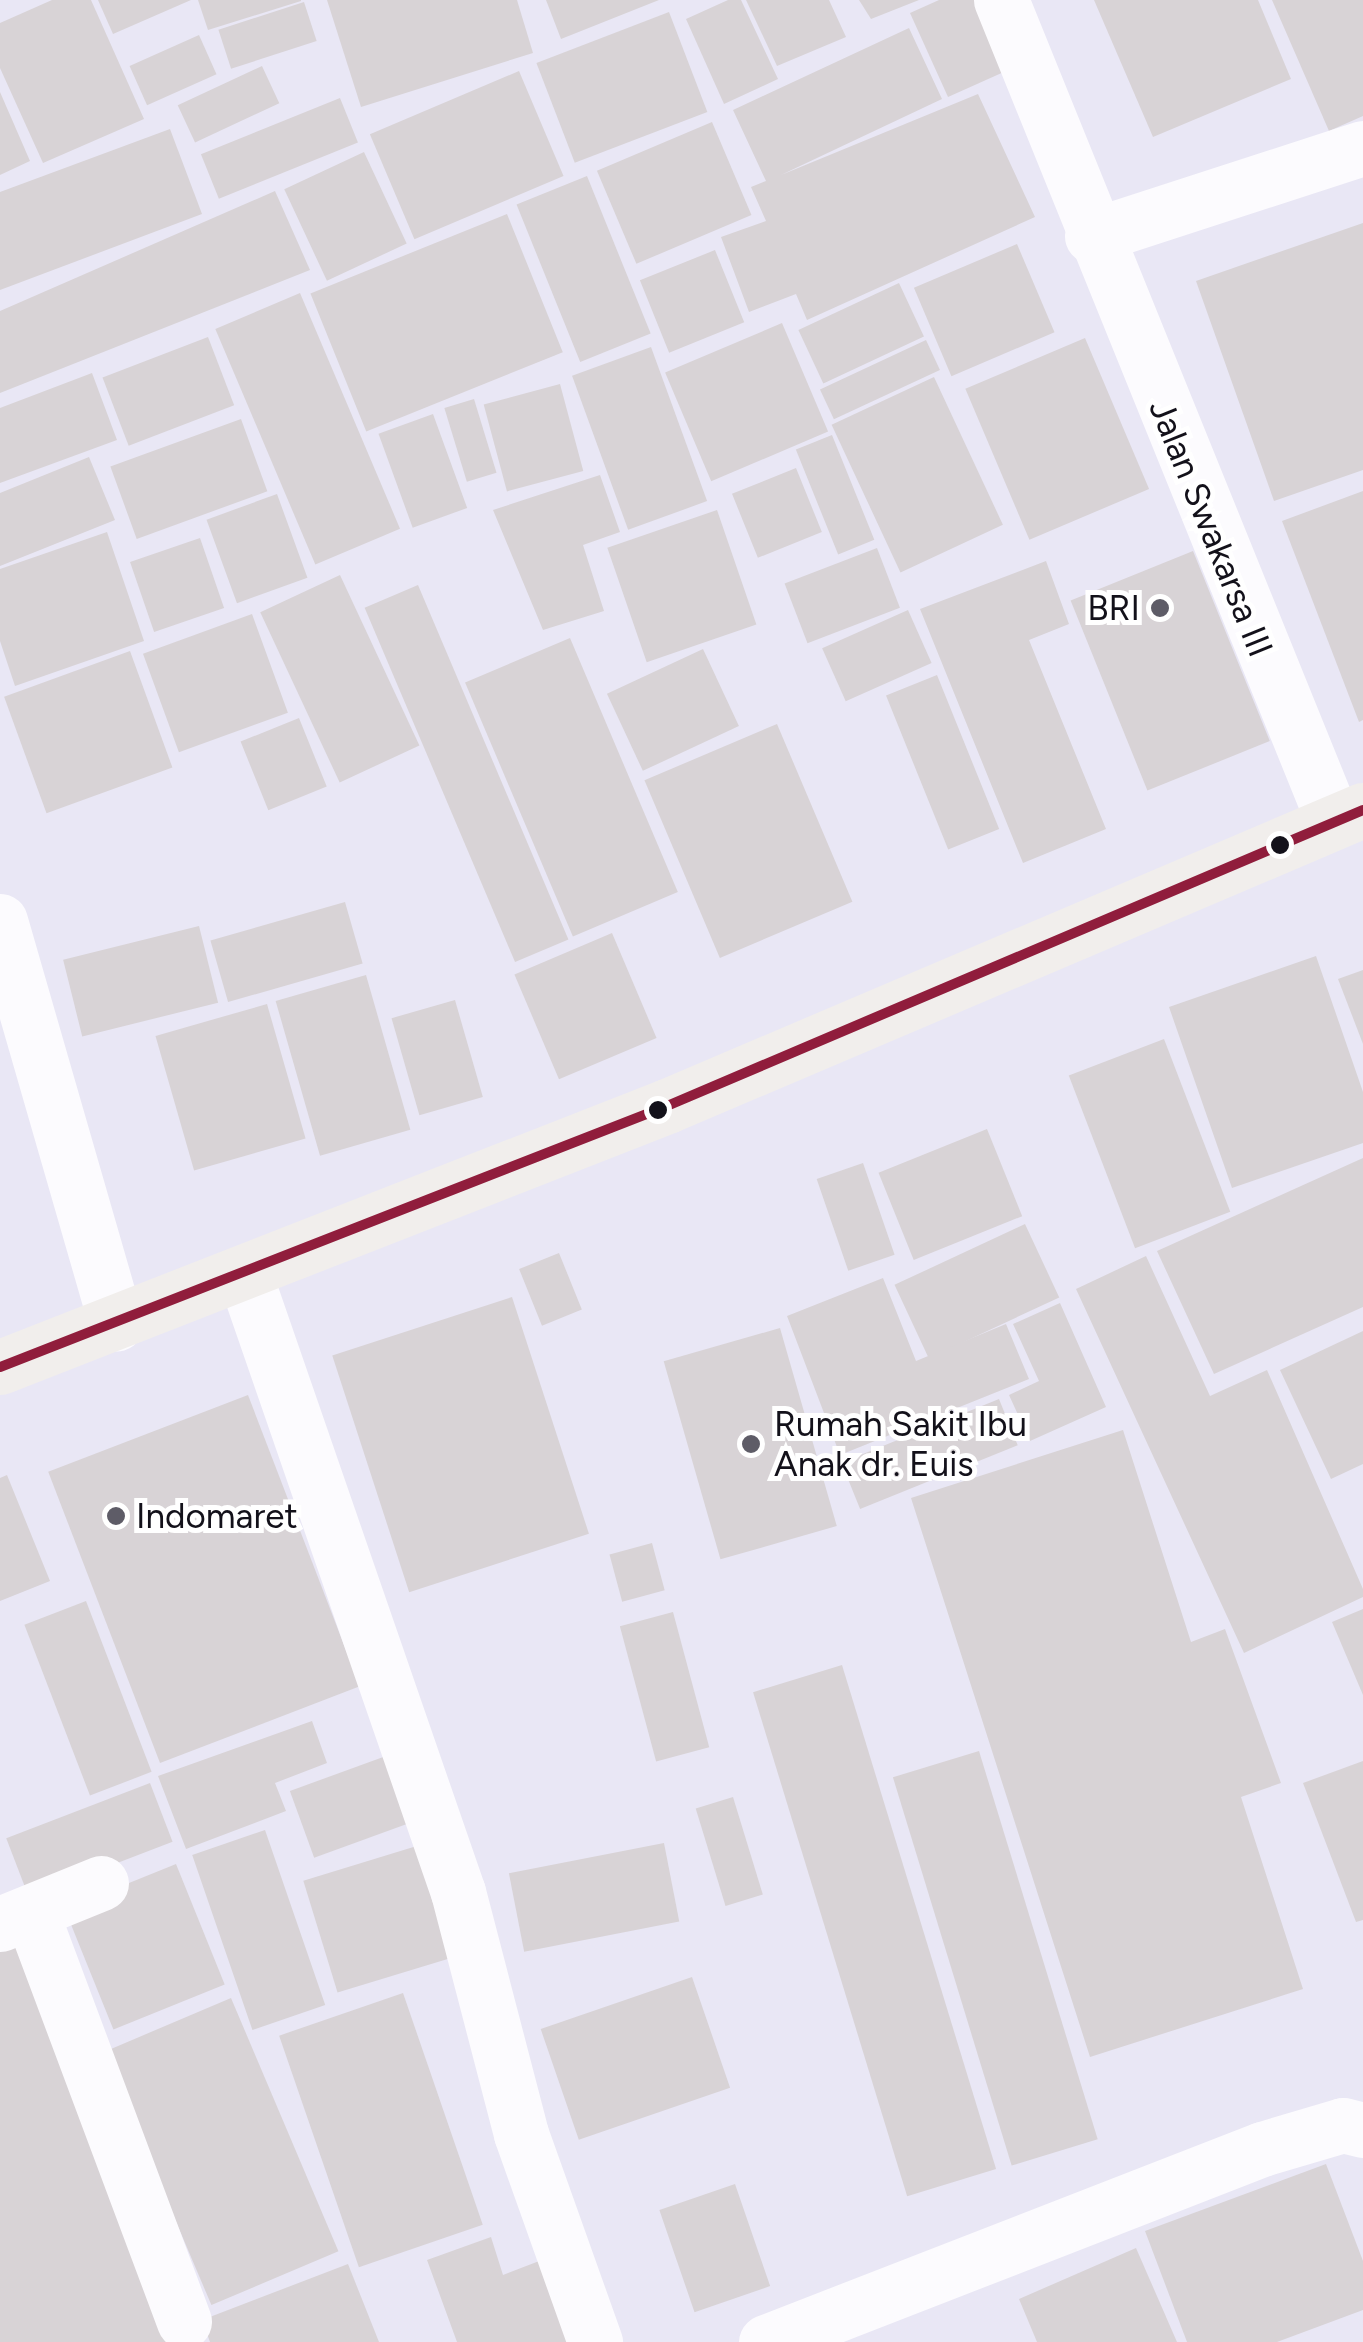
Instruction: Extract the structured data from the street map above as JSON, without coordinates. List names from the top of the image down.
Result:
{
  "streets": {
    "street": ["Jalan Swakarsa III"]
  },
  "places": ["BRI", "Rumah Sakit Ibu Anak dr. Euis", "Indomaret"]
}
